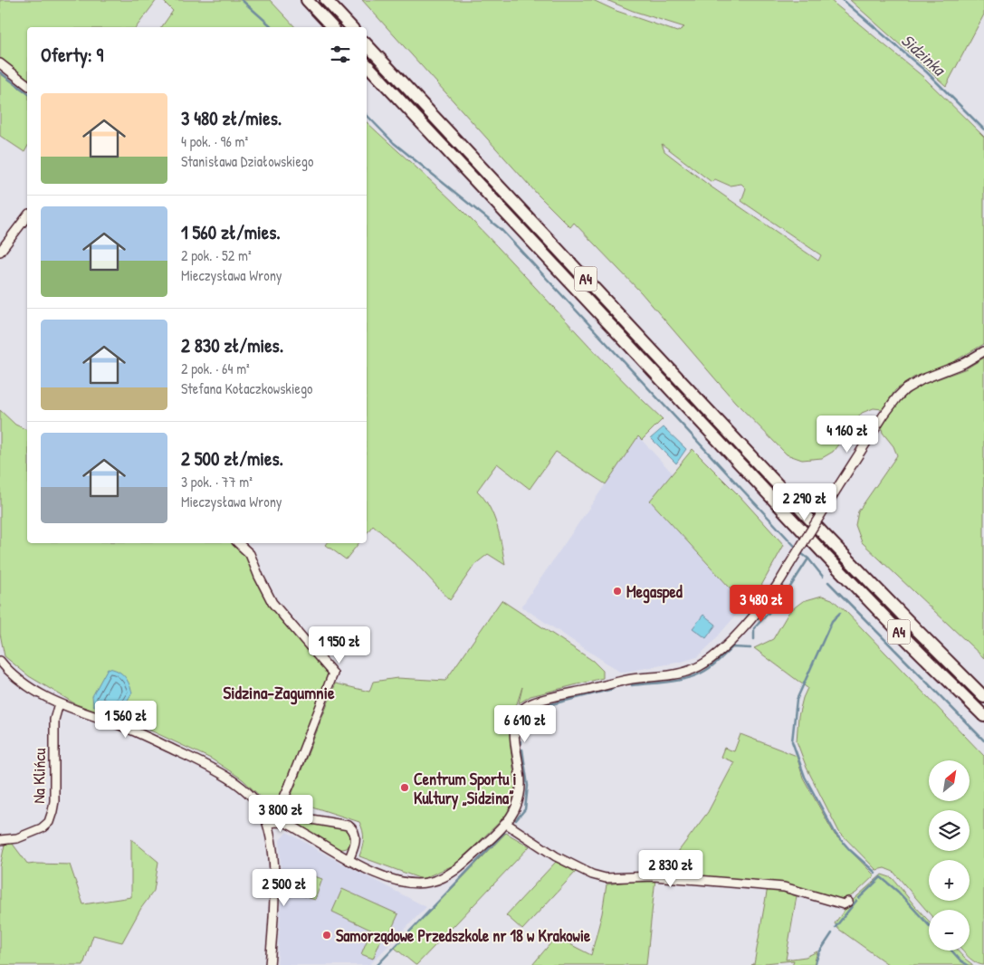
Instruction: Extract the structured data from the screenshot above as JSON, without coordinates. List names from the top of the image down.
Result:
{
  "streets": {
    "highway": ["A4"],
    "street": ["Na Klińcu"]
  },
  "districts": ["Sidzina-Zagumnie"],
  "water": ["Sidzinka"],
  "places": ["Megasped", "Centrum Sportu i Kultury „Sidzina”", "Samorządowe Przedszkole nr 18 w Krakowie"],
  "north": "top right",
  "page": {
    "heading": "Oferty: 9",
    "list": [
      {
        "name": "3 480 zł/mies.",
        "note": "4 pok. · 96 m² · Stanisława Działowskiego"
      },
      {
        "name": "1 560 zł/mies.",
        "note": "2 pok. · 52 m² · Mieczysława Wrony"
      },
      {
        "name": "2 830 zł/mies.",
        "note": "2 pok. · 64 m² · Stefana Kołaczkowskiego"
      },
      {
        "name": "2 500 zł/mies.",
        "note": "3 pok. · 77 m² · Mieczysława Wrony"
      }
    ],
    "price": [
      "4 160 zł",
      "2 290 zł",
      "3 480 zł",
      "1 950 zł",
      "1 560 zł",
      "6 610 zł",
      "3 800 zł",
      "2 830 zł",
      "2 500 zł"
    ],
    "map_buttons": ["+", "−"]
  }
}
